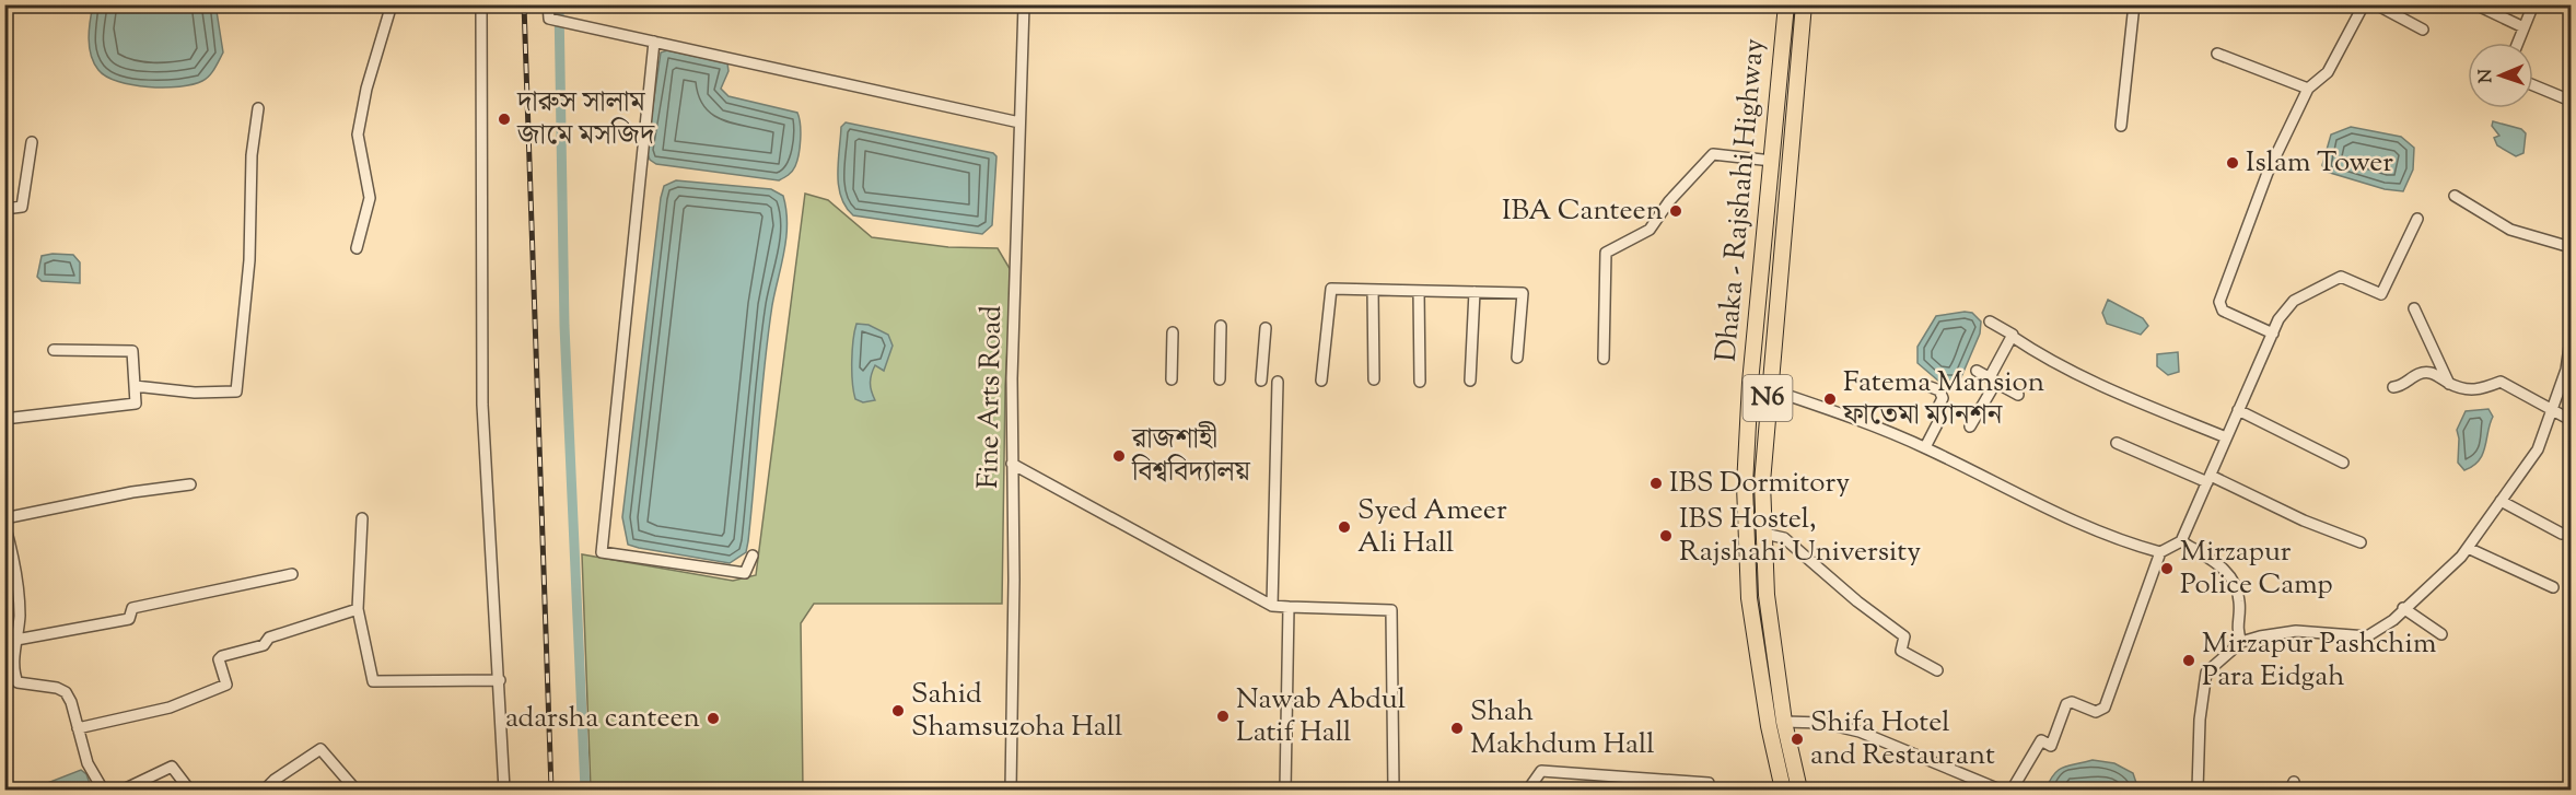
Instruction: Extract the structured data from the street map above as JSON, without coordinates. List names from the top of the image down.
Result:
{
  "streets": {
    "highway": ["Dhaka - Rajshahi Highway", "N6"],
    "street": ["Fine Arts Road"]
  },
  "places": [
    "দারুস সালাম জামে মসজিদ",
    "Islam Tower",
    "IBA Canteen",
    "Fatema Mansion ফাতেমা ম্যানশন",
    "রাজশাহী বিশ্ববিদ্যালয়",
    "IBS Dormitory",
    "Syed Ameer Ali Hall",
    "IBS Hostel, Rajshahi University",
    "Mirzapur Police Camp",
    "Mirzapur Pashchim Para Eidgah",
    "Sahid Shamsuzoha Hall",
    "Nawab Abdul Latif Hall",
    "adarsha canteen",
    "Shah Makhdum Hall",
    "Shifa Hotel and Restaurant"
  ],
  "north": "left"
}
